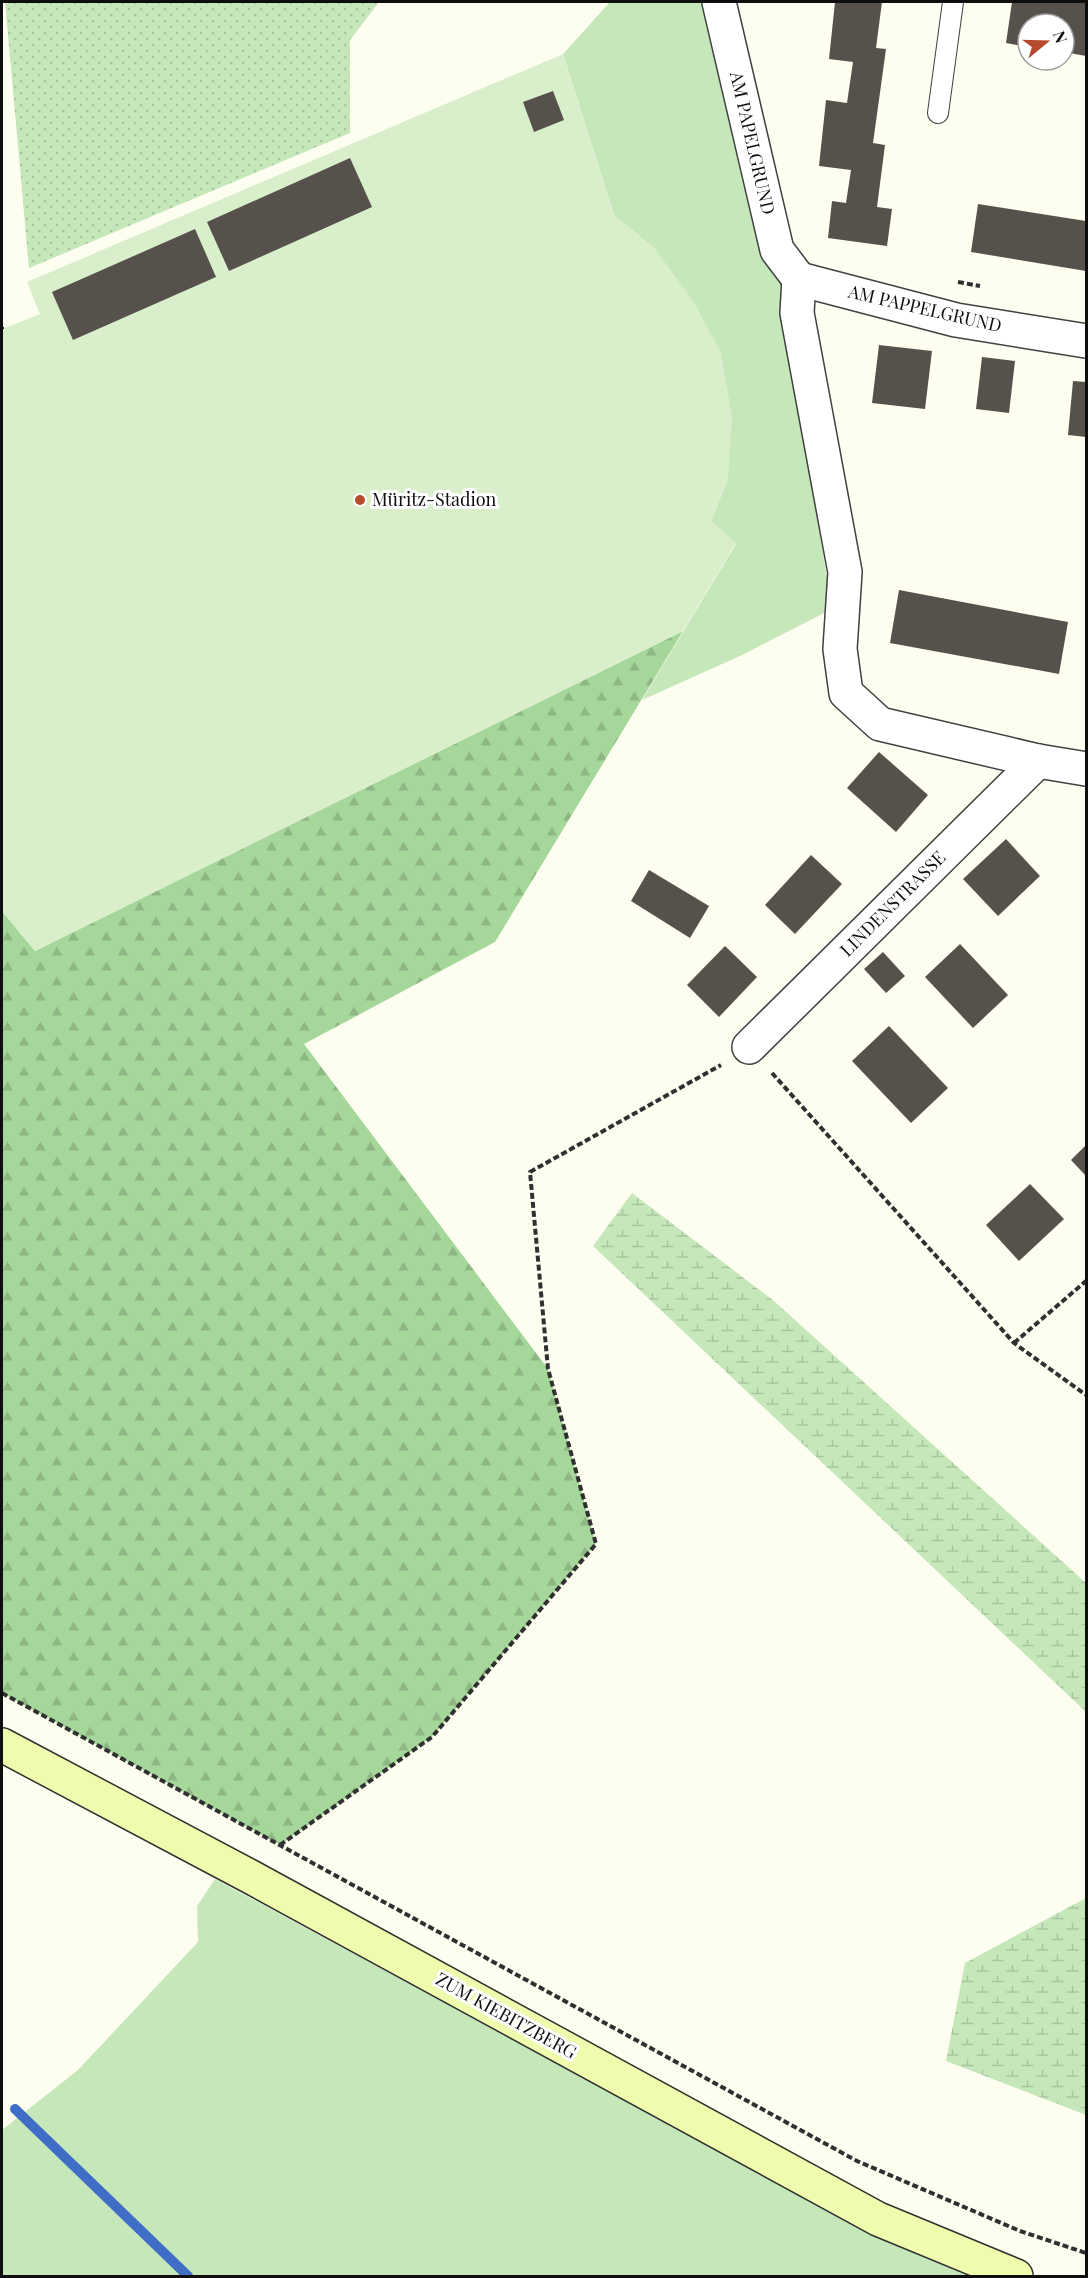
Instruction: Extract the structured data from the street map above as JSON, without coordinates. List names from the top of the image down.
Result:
{
  "streets": {
    "street": [
      "AM PAPELGRUND",
      "AM PAPPELGRUND",
      "LINDENSTRASSE",
      "ZUM KIEBITZBERG"
    ]
  },
  "crossings": [
    ["AM PAPELGRUND", "AM PAPPELGRUND"]
  ],
  "places": ["Müritz-Stadion"],
  "north": "right"
}
